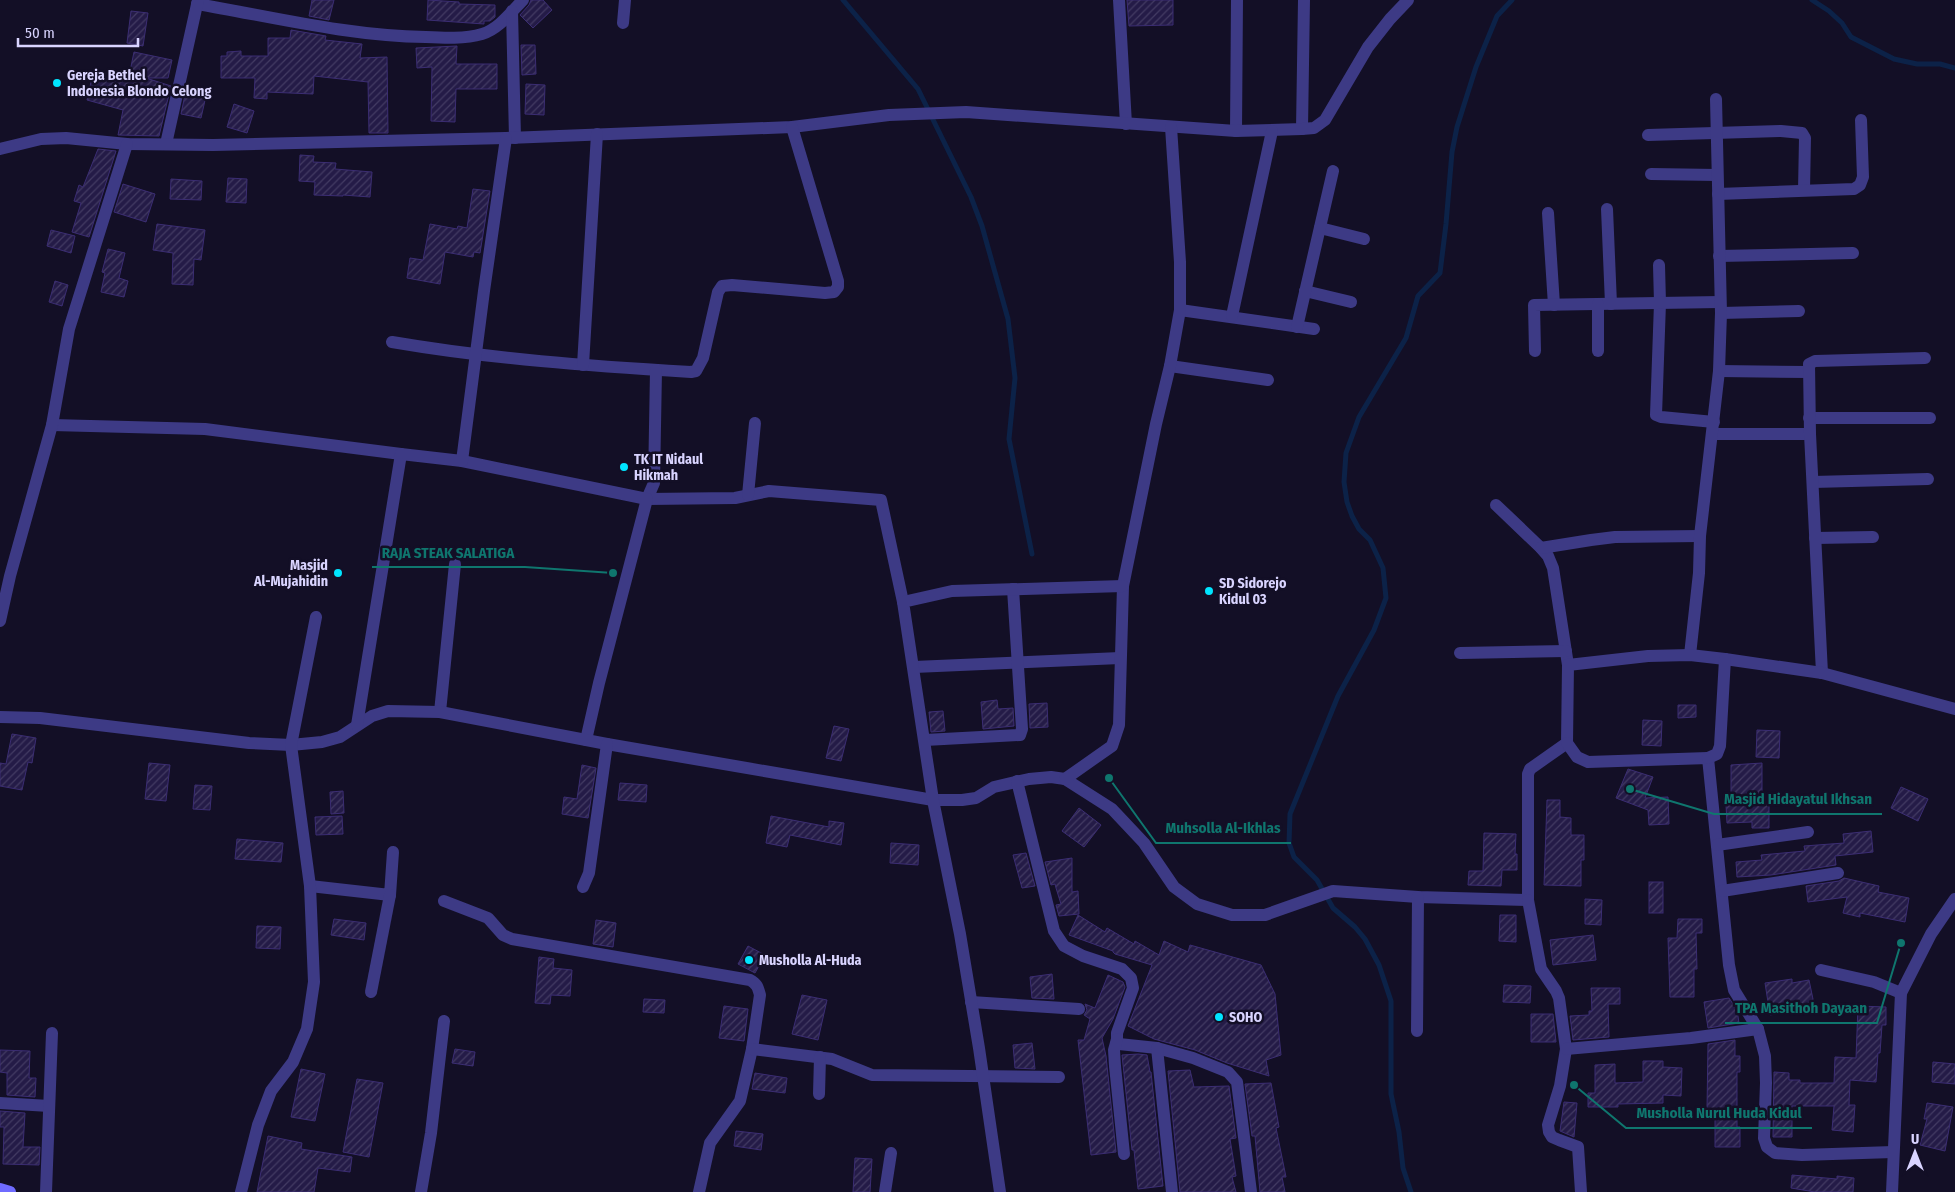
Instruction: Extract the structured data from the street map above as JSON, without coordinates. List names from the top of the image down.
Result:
{
  "places": [
    "Gereja Bethel Indonesia Blondo Celong",
    "TK IT Nidaul Hikmah",
    "Masjid Al-Mujahidin",
    "RAJA STEAK SALATIGA",
    "SD Sidorejo Kidul 03",
    "Muhsolla Al-Ikhlas",
    "Masjid Hidayatul Ikhsan",
    "TPA Masithoh Dayaan",
    "Musholla Al-Huda",
    "SOHO",
    "Musholla Nurul Huda Kidul"
  ],
  "scale_bar": "50 m",
  "north": "top"
}
